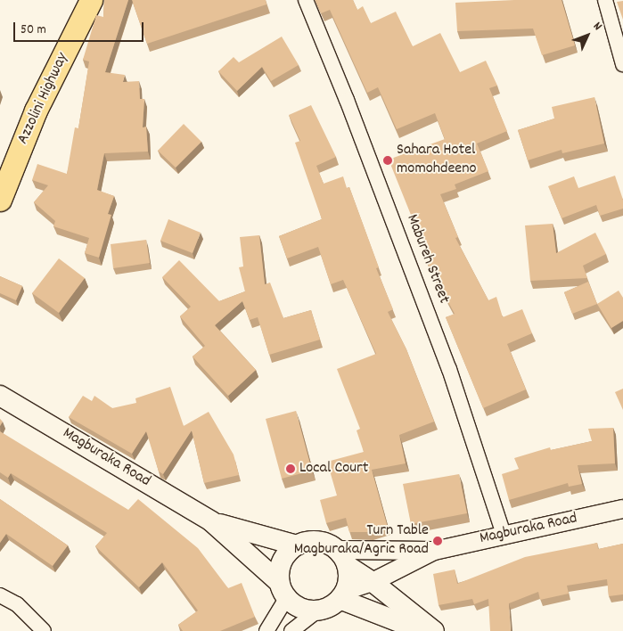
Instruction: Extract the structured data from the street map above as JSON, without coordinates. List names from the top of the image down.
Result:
{
  "streets": {
    "main road": ["Azzolini Highway", "Magburaka Road"],
    "street": ["Mabureh Street"]
  },
  "crossings": [
    ["Mabureh Street", "Magburaka Road"]
  ],
  "places": ["Sahara Hotel momohdeeno", "Local Court", "Turn Table Magburaka/Agric Road"],
  "scale_bar": "50 m",
  "north": "top right"
}
